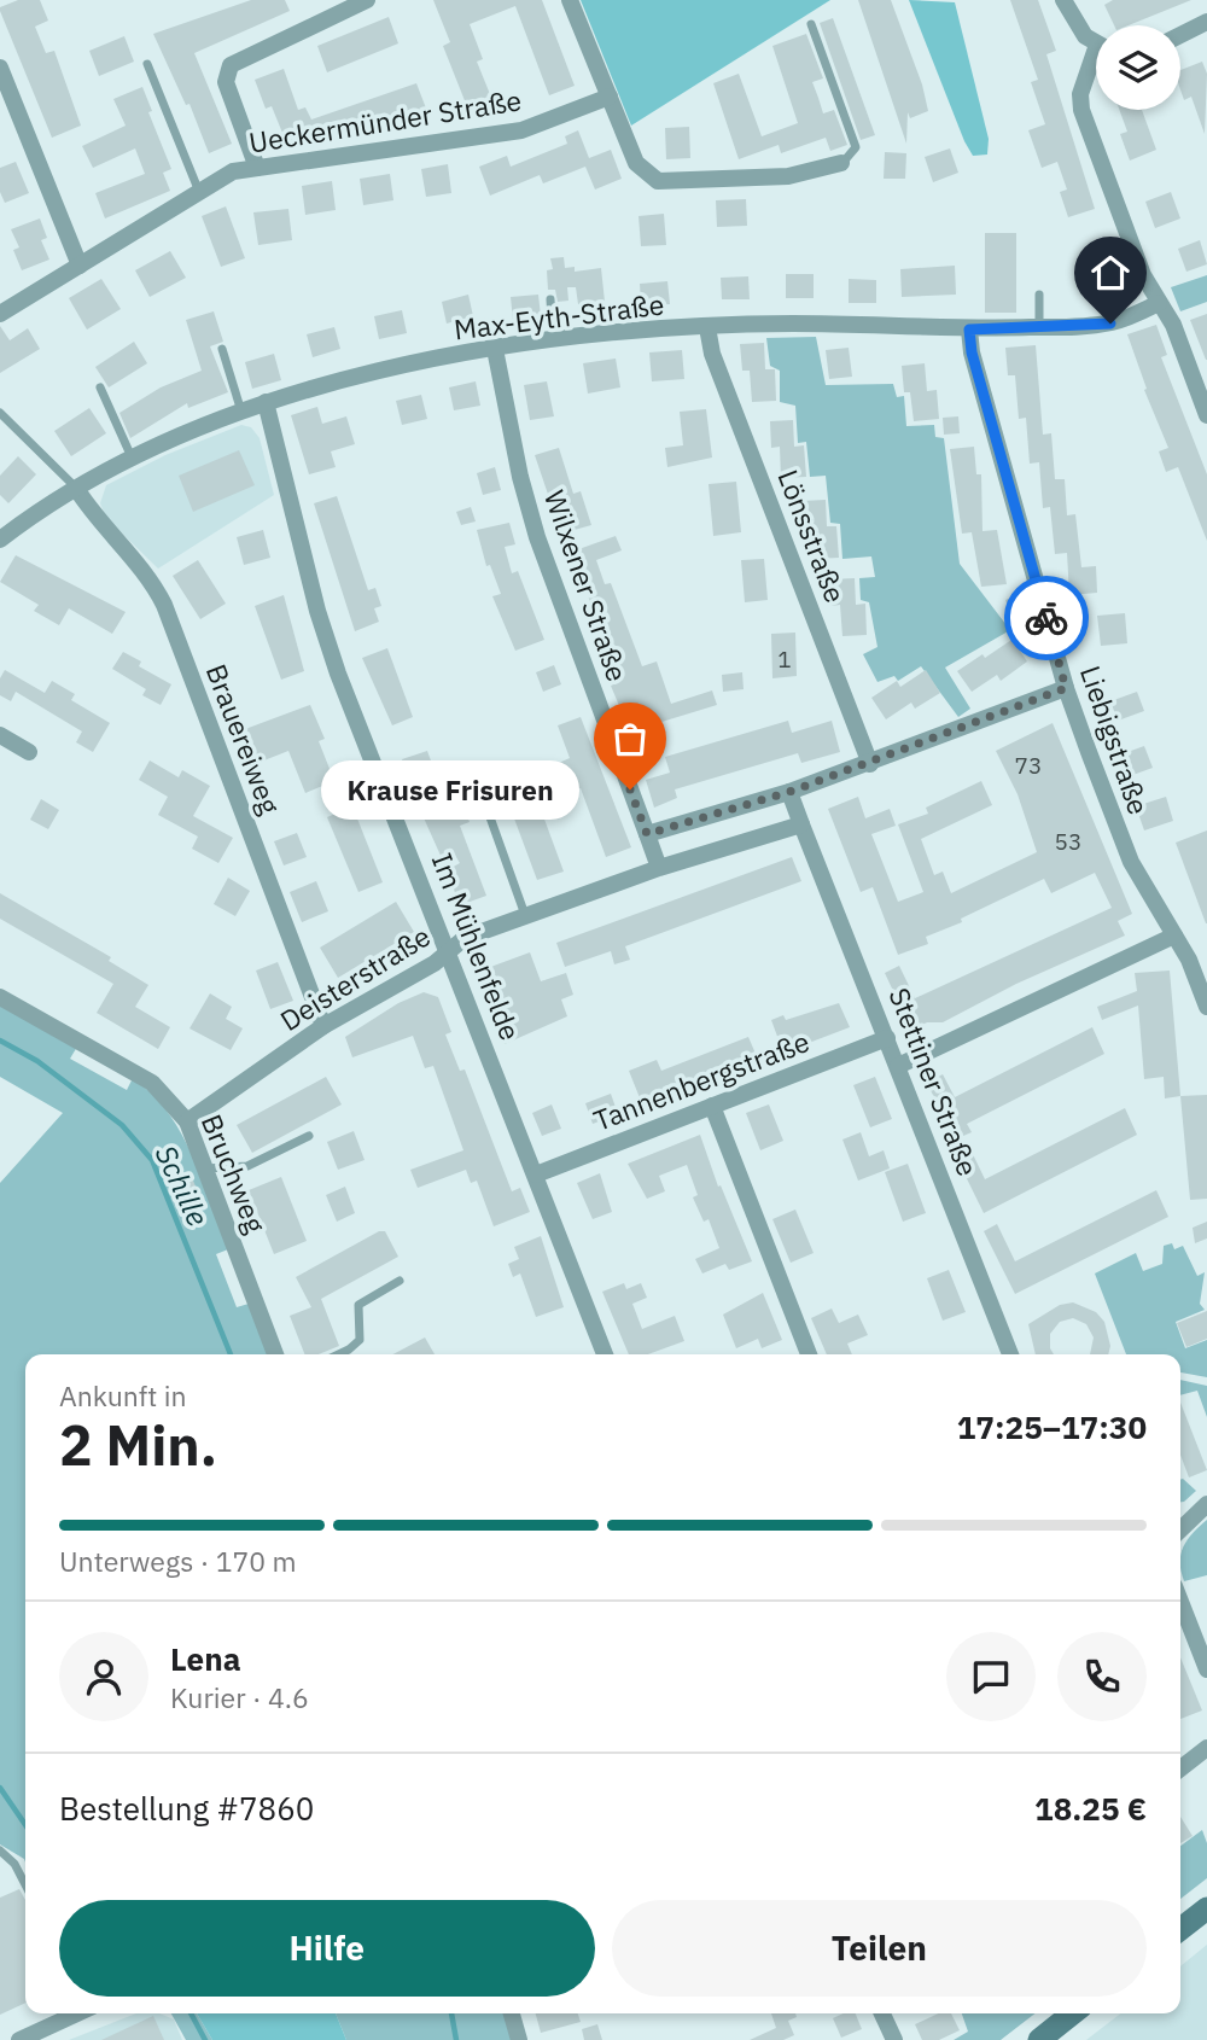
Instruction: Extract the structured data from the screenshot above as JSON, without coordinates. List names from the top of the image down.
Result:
{
  "streets": {
    "street": [
      "Ueckermünder Straße",
      "Max-Eyth-Straße",
      "Lönsstraße",
      "Wilxener Straße",
      "Brauereiweg",
      "Liebigstraße",
      "Im Mühlenfelde",
      "Deisterstraße",
      "Tannenbergstraße",
      "Stettiner Straße",
      "Bruchweg"
    ]
  },
  "crossings": [
    ["Max-Eyth-Straße", "Lönsstraße"],
    ["Max-Eyth-Straße", "Wilxener Straße"],
    ["Max-Eyth-Straße", "Brauereiweg"],
    ["Max-Eyth-Straße", "Liebigstraße"],
    ["Max-Eyth-Straße", "Im Mühlenfelde"],
    ["Wilxener Straße", "Deisterstraße"],
    ["Brauereiweg", "Deisterstraße"],
    ["Im Mühlenfelde", "Deisterstraße"],
    ["Im Mühlenfelde", "Tannenbergstraße"],
    ["Deisterstraße", "Stettiner Straße"],
    ["Deisterstraße", "Bruchweg"],
    ["Tannenbergstraße", "Stettiner Straße"]
  ],
  "water": ["Schille"],
  "places": ["Krause Frisuren"],
  "house_numbers": ["1", "73", "53"],
  "page": {
    "bubble": "Krause Frisuren",
    "heading": ["2 Min.", "Ankunft in", "17:25–17:30"],
    "panel": [
      "Lena",
      "Kurier · 4.6",
      "Bestellung #7860",
      "18.25 €"
    ],
    "bar": "Unterwegs · 170 m",
    "buttons": ["Hilfe", "Teilen"]
  }
}
